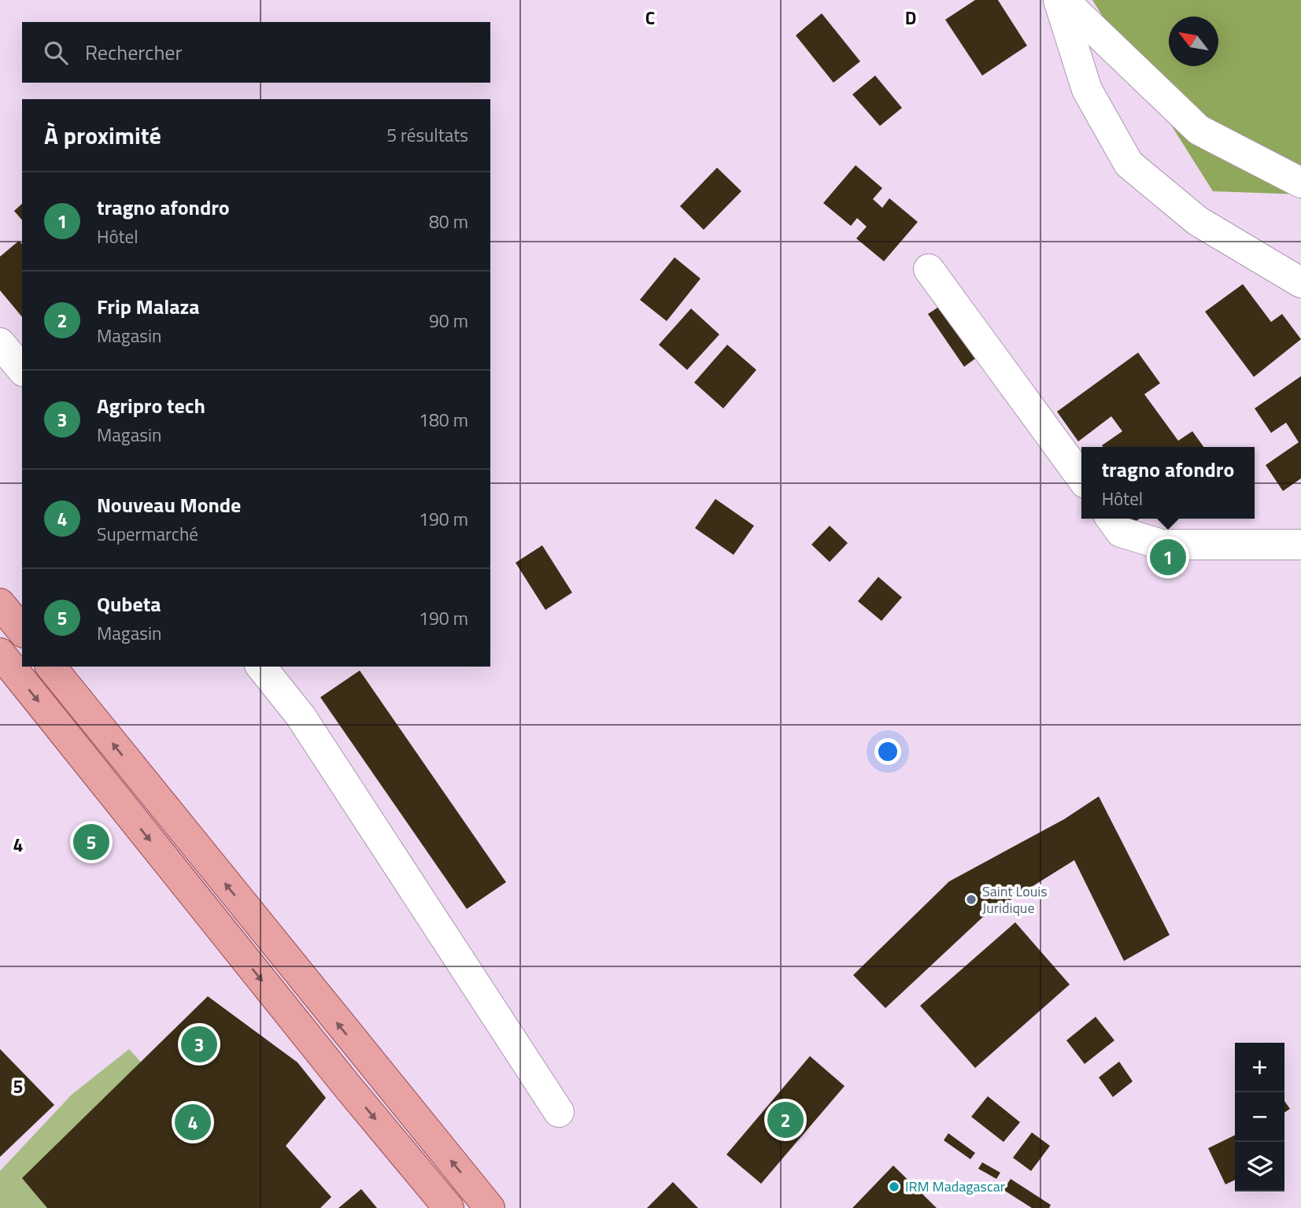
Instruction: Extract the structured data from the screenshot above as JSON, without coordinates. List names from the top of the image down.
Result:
{
  "places": ["Saint Louis Juridique", "IRM Madagascar"],
  "north": "top left",
  "page": {
    "search": "Rechercher",
    "heading": ["À proximité", "5 résultats"],
    "list": [
      {
        "mark": "1",
        "name": "tragno afondro",
        "note": "Hôtel",
        "value": "80 m"
      },
      {
        "mark": "2",
        "name": "Frip Malaza",
        "note": "Magasin",
        "value": "90 m"
      },
      {
        "mark": "3",
        "name": "Agripro tech",
        "note": "Magasin",
        "value": "180 m"
      },
      {
        "mark": "4",
        "name": "Nouveau Monde",
        "note": "Supermarché",
        "value": "190 m"
      },
      {
        "mark": "5",
        "name": "Qubeta",
        "note": "Magasin",
        "value": "190 m"
      }
    ],
    "popup": ["tragno afondro", "Hôtel"],
    "pins": [
      "1",
      "5",
      "3",
      "2",
      "4"
    ],
    "map_buttons": ["+", "−"]
  },
  "grid": {
    "columns": ["C", "D"],
    "rows": ["4", "5"]
  }
}
